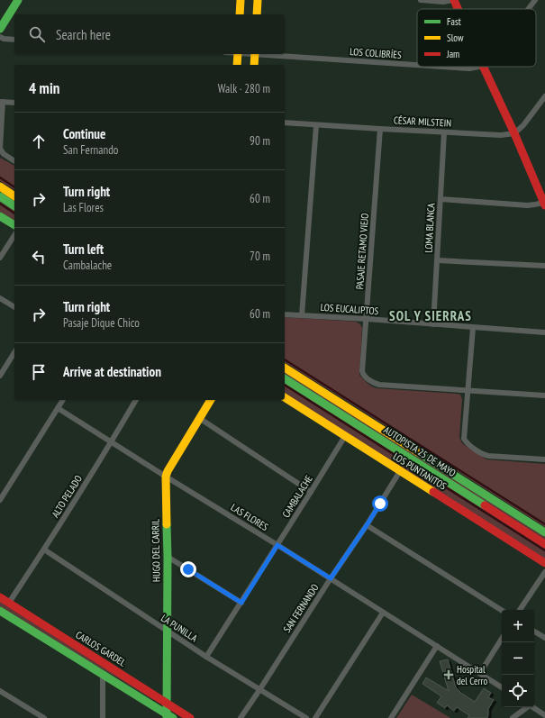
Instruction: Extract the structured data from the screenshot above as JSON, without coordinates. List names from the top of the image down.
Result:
{
  "streets": {
    "street": [
      "LOS COLIBRÍES",
      "CÉSAR MILSTEIN",
      "LOMA BLANCA",
      "PASAJE RETAMO VIEJO",
      "LOS EUCALIPTOS",
      "AUTOPISTA 25 DE MAYO",
      "LOS PUNTANITOS",
      "ALTO PELADO",
      "CAMBALACHE",
      "LAS FLORES",
      "HUGO DEL CARRIL",
      "SAN FERNANDO",
      "LA PUNILLA",
      "CARLOS GARDEL"
    ]
  },
  "crossings": [
    ["CÉSAR MILSTEIN", "LOMA BLANCA"],
    ["CÉSAR MILSTEIN", "PASAJE RETAMO VIEJO"],
    ["LOMA BLANCA", "LOS EUCALIPTOS"],
    ["PASAJE RETAMO VIEJO", "LOS EUCALIPTOS"],
    ["LOS PUNTANITOS", "CAMBALACHE"],
    ["LOS PUNTANITOS", "SAN FERNANDO"],
    ["ALTO PELADO", "LAS FLORES"],
    ["ALTO PELADO", "LA PUNILLA"],
    ["ALTO PELADO", "CARLOS GARDEL"],
    ["CAMBALACHE", "LAS FLORES"],
    ["CAMBALACHE", "LA PUNILLA"],
    ["LAS FLORES", "HUGO DEL CARRIL"],
    ["LAS FLORES", "SAN FERNANDO"],
    ["HUGO DEL CARRIL", "LA PUNILLA"],
    ["HUGO DEL CARRIL", "CARLOS GARDEL"],
    ["SAN FERNANDO", "LA PUNILLA"]
  ],
  "districts": ["SOL Y SIERRAS"],
  "places": {
    "health": ["Hospital del Cerro"]
  },
  "legend": ["Fast", "Slow", "Jam"],
  "page": {
    "search": "Search here",
    "heading": ["4 min", "Walk · 280 m"],
    "list": [
      ["Continue", "San Fernando", "90 m"],
      ["Turn right", "Las Flores", "60 m"],
      ["Turn left", "Cambalache", "70 m"],
      ["Turn right", "Pasaje Dique Chico", "60 m"],
      "Arrive at destination"
    ],
    "map_buttons": ["+", "−"]
  }
}
